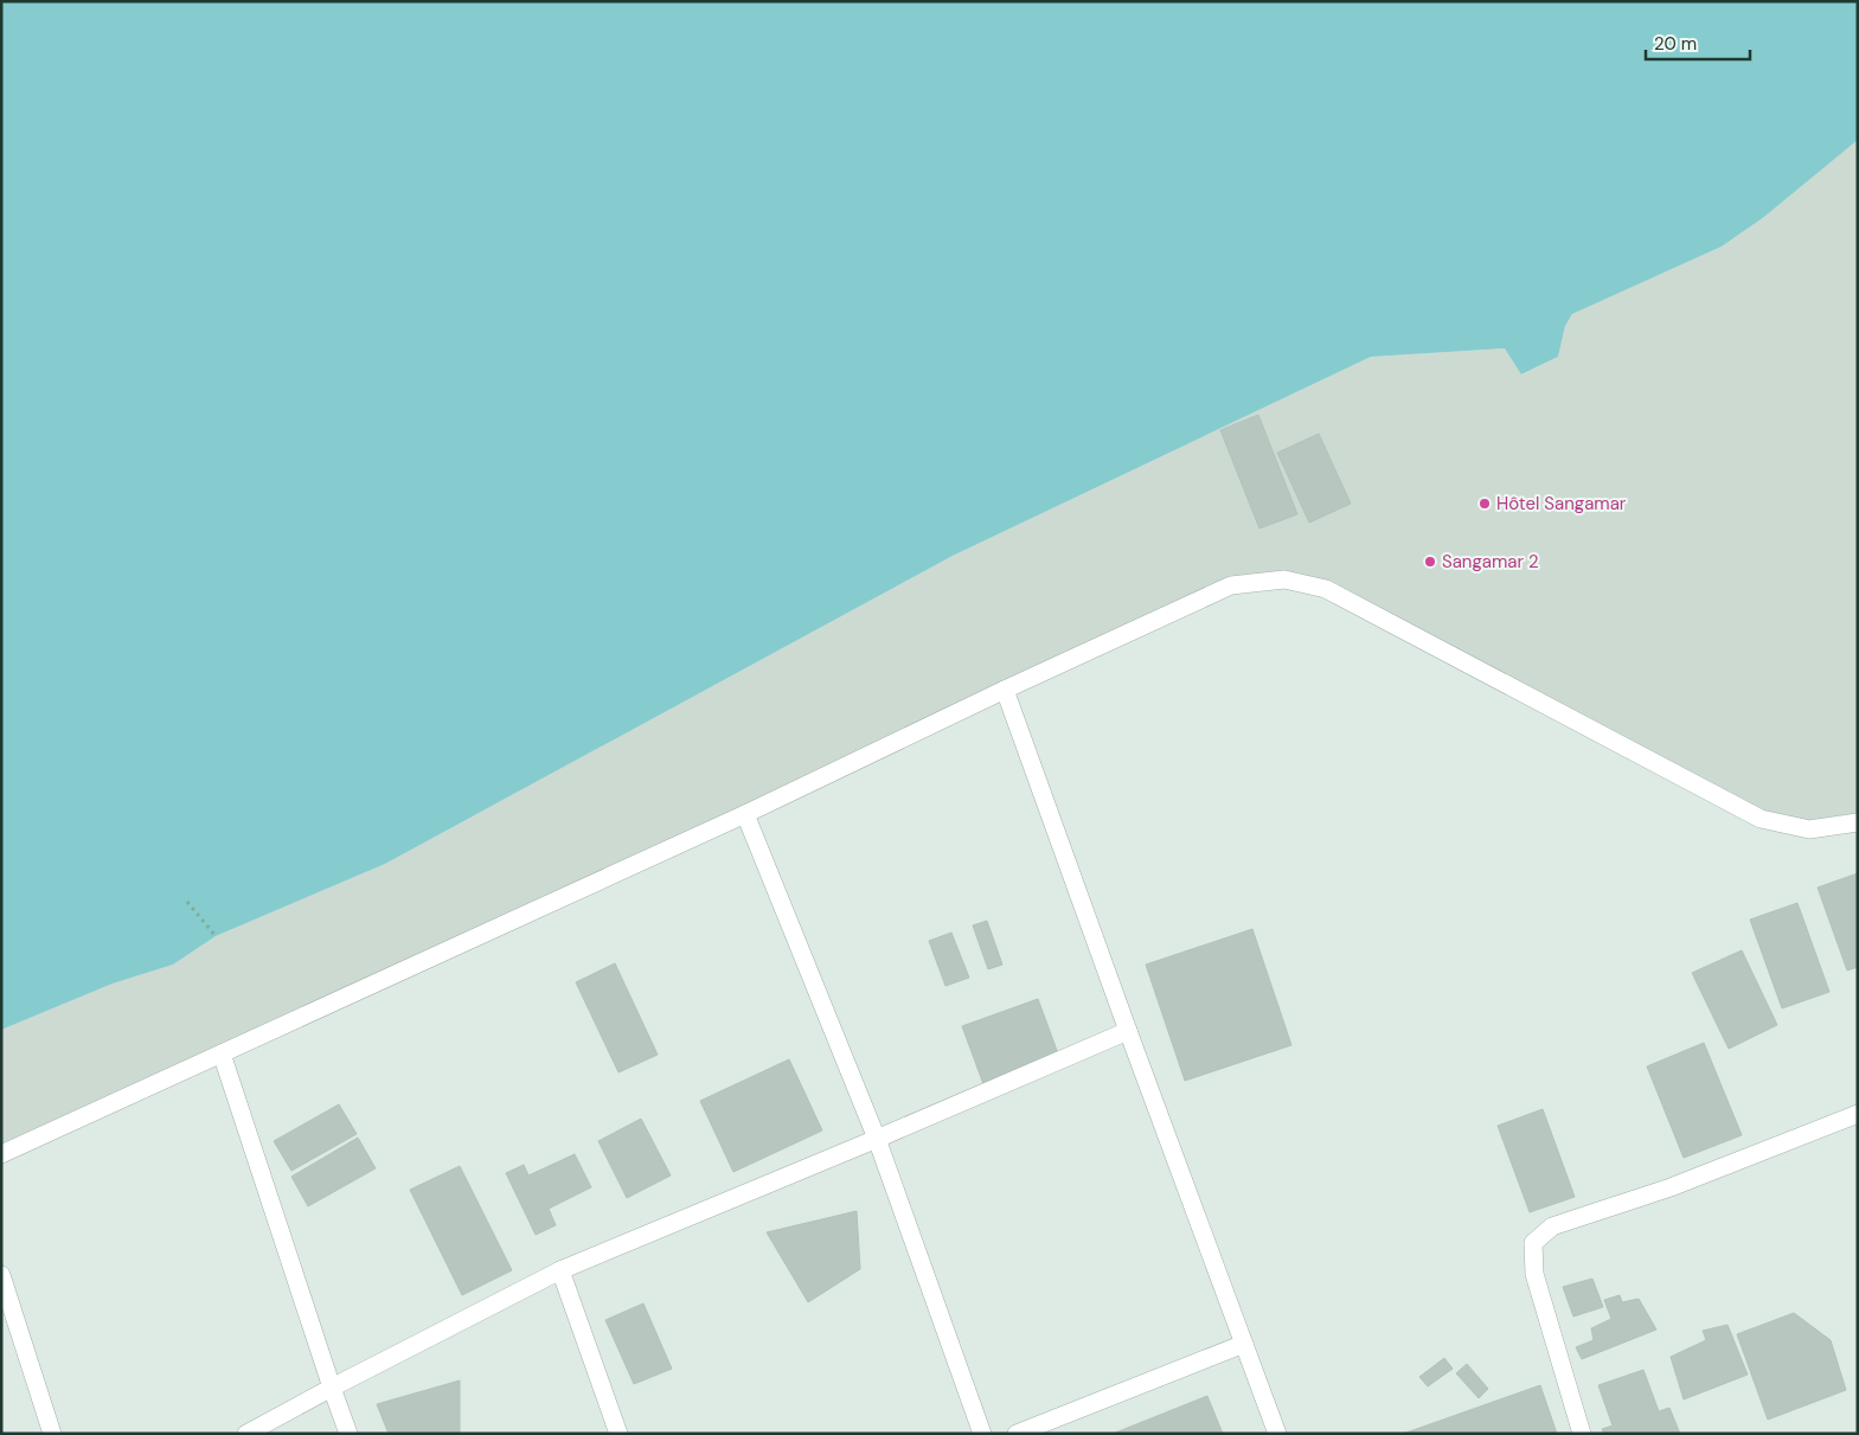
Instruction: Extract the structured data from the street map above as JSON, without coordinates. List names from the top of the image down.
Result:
{
  "places": ["Hôtel Sangamar", "Sangamar 2"],
  "scale_bar": "20 m"
}
